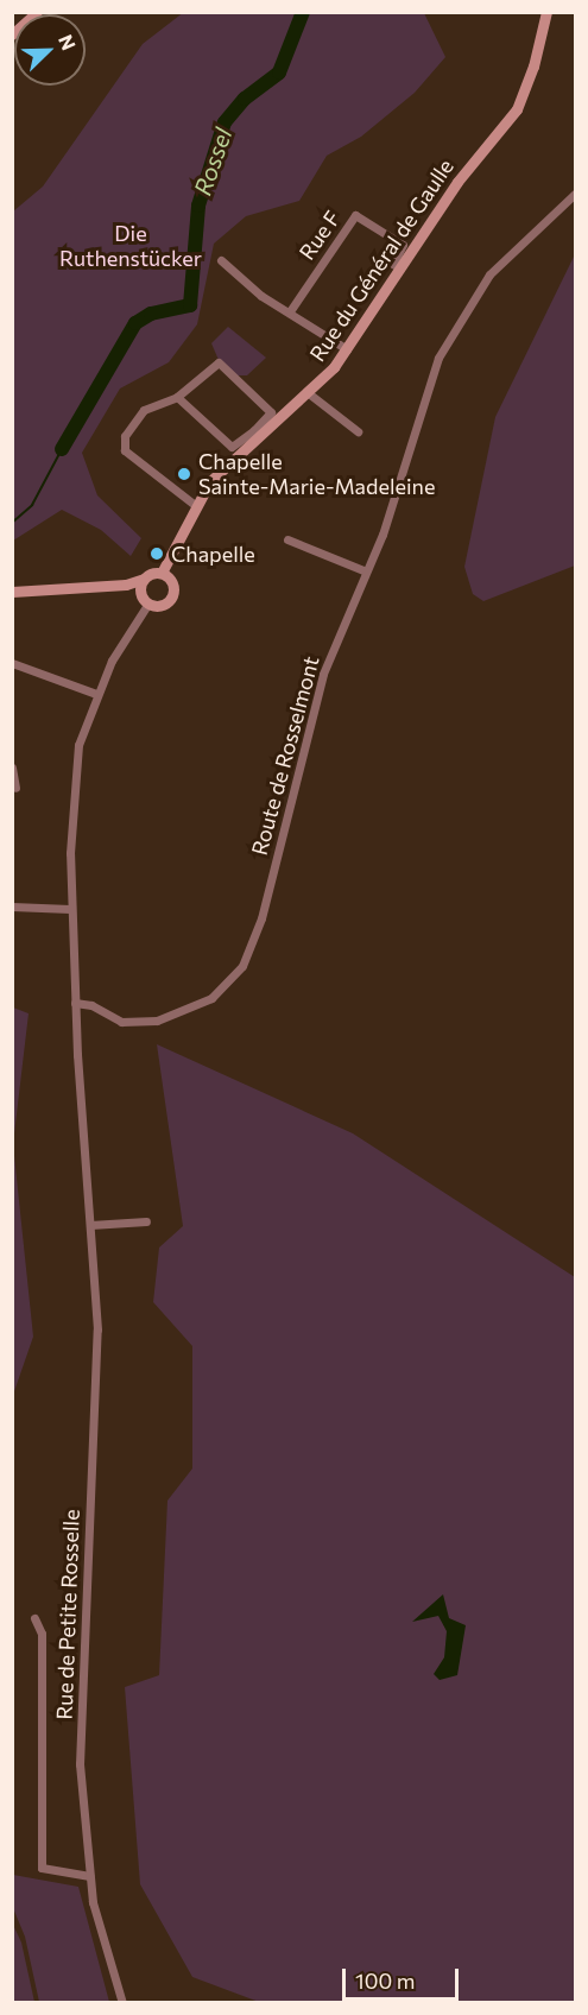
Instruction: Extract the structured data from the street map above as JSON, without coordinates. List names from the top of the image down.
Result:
{
  "streets": {
    "main road": ["Rue du Général de Gaulle"],
    "street": ["Rue F", "Route de Rosselmont", "Rue de Petite Rosselle"]
  },
  "crossings": [
    ["Rue F", "Rue du Général de Gaulle"],
    ["Rue du Général de Gaulle", "Rue de Petite Rosselle"],
    ["Route de Rosselmont", "Rue de Petite Rosselle"]
  ],
  "water": ["Rossel"],
  "parks": ["Die Ruthenstücker"],
  "places": ["Chapelle Sainte-Marie-Madeleine", "Chapelle"],
  "scale_bar": "100 m",
  "north": "top right"
}
